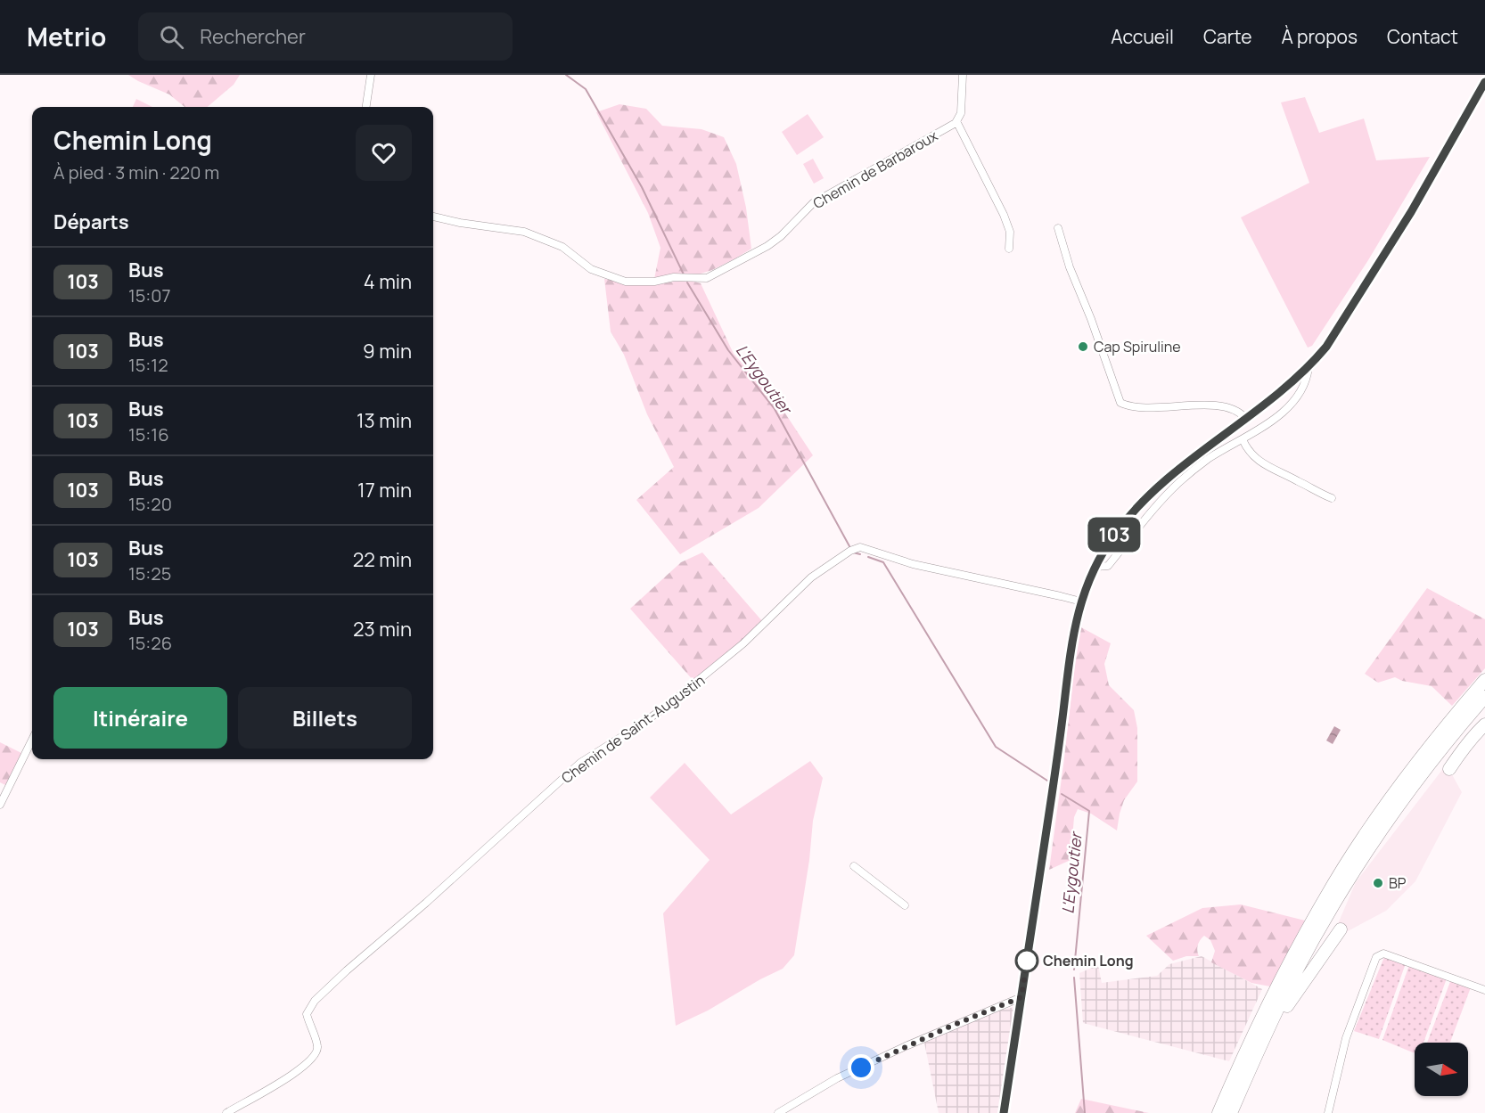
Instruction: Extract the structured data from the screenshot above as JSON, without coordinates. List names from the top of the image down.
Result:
{
  "streets": {
    "street": ["Chemin de Barbaroux", "Chemin de Saint-Augustin"]
  },
  "water": ["L'Eygoutier"],
  "places": ["Cap Spiruline", "BP", "Chemin Long"],
  "lines": ["bus line 103"],
  "north": "right",
  "page": {
    "header": "Metrio",
    "search": "Rechercher",
    "nav": [
      "Accueil",
      "Carte",
      "À propos",
      "Contact"
    ],
    "on_map": "103",
    "heading": [
      ["Chemin Long", "À pied · 3 min · 220 m"],
      "Départs"
    ],
    "list": [
      {
        "mark": "103",
        "name": "Bus",
        "note": "15:07",
        "value": "4 min"
      },
      {
        "mark": "103",
        "name": "Bus",
        "note": "15:12",
        "value": "9 min"
      },
      {
        "mark": "103",
        "name": "Bus",
        "note": "15:16",
        "value": "13 min"
      },
      {
        "mark": "103",
        "name": "Bus",
        "note": "15:20",
        "value": "17 min"
      },
      {
        "mark": "103",
        "name": "Bus",
        "note": "15:25",
        "value": "22 min"
      },
      {
        "mark": "103",
        "name": "Bus",
        "note": "15:26",
        "value": "23 min"
      }
    ],
    "buttons": ["Itinéraire", "Billets"]
  }
}
